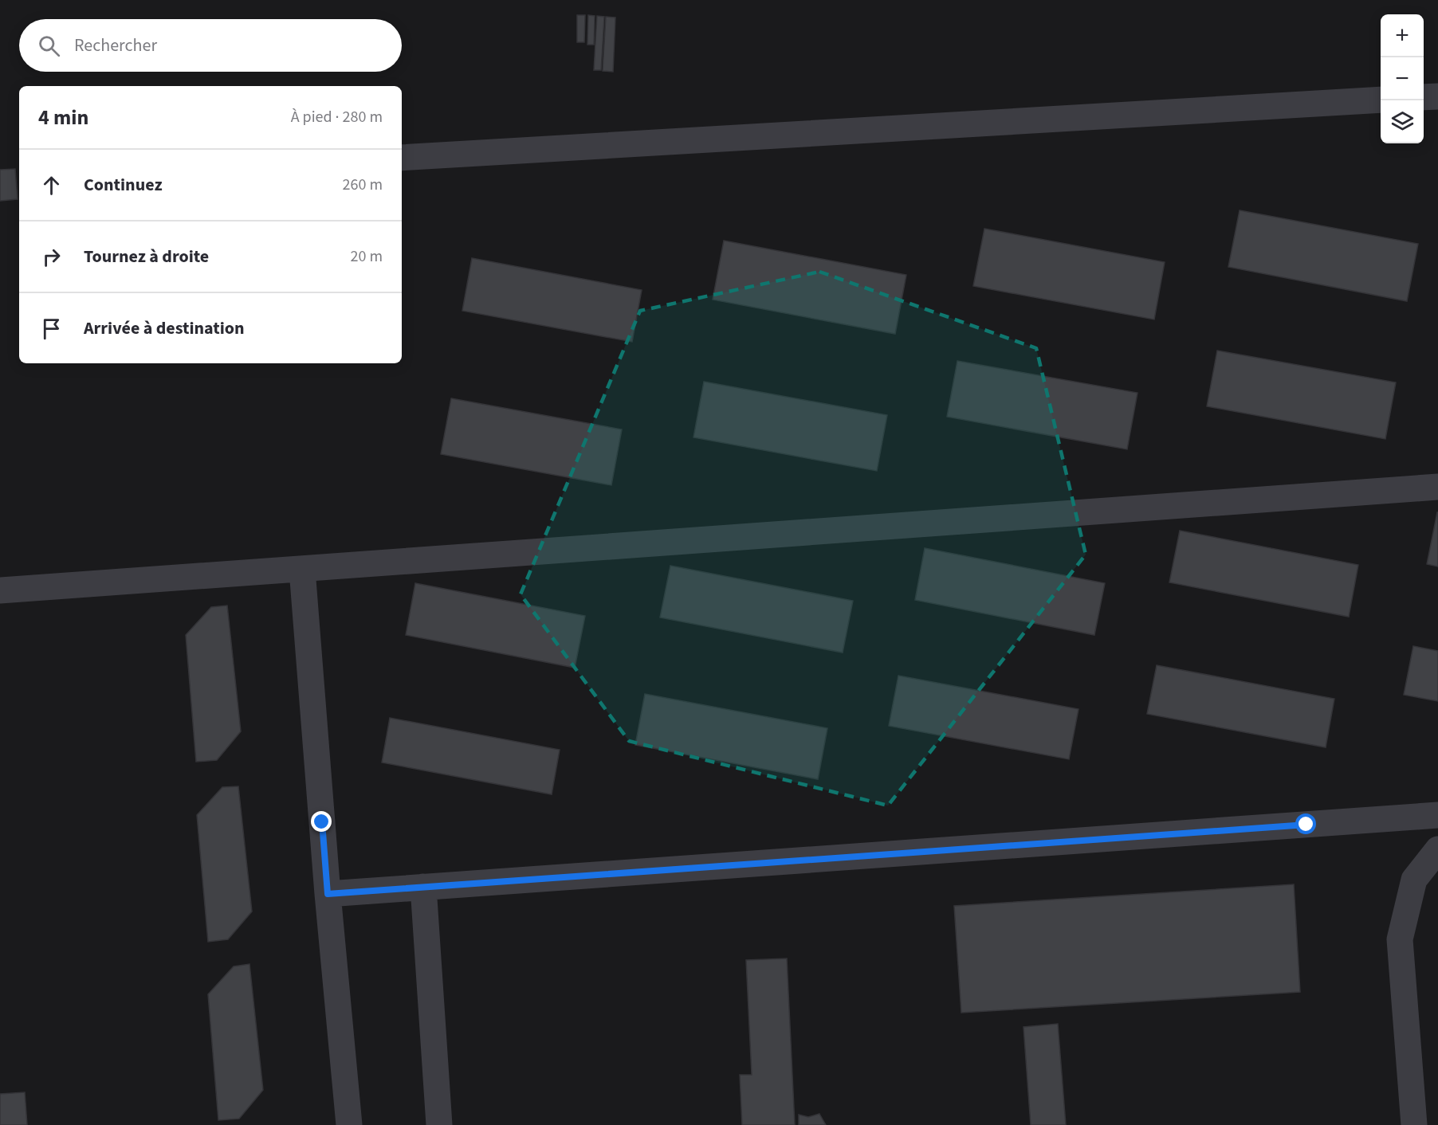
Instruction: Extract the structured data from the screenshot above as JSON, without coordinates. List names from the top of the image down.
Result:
{
  "page": {
    "map_buttons": ["+", "−"],
    "search": "Rechercher",
    "heading": ["4 min", "À pied · 280 m"],
    "list": [
      ["Continuez", "260 m"],
      ["Tournez à droite", "20 m"],
      "Arrivée à destination"
    ]
  }
}
